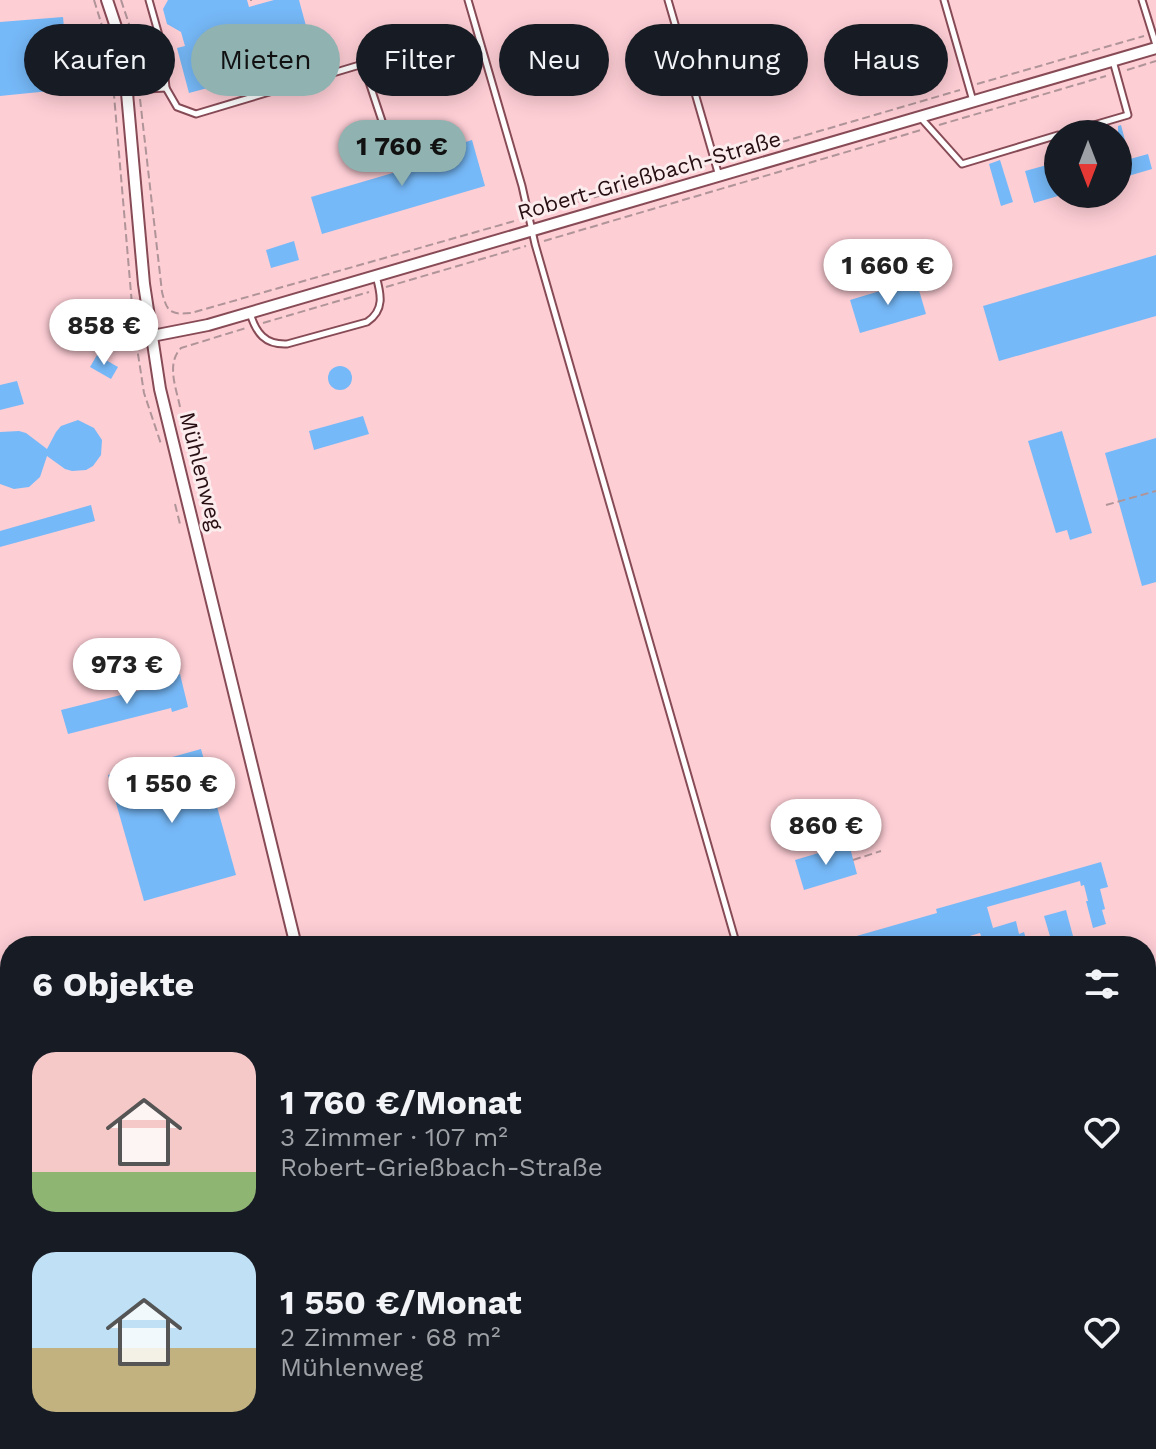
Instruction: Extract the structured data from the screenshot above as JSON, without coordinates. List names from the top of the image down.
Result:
{
  "streets": {
    "street": ["Robert-Grießbach-Straße", "Mühlenweg"]
  },
  "crossings": [
    ["Robert-Grießbach-Straße", "Mühlenweg"]
  ],
  "north": "bottom",
  "page": {
    "chip": [
      "Kaufen",
      "Mieten",
      "Filter",
      "Neu",
      "Wohnung",
      "Haus"
    ],
    "price": [
      "1 760 €",
      "1 660 €",
      "858 €",
      "973 €",
      "1 550 €",
      "860 €"
    ],
    "heading": "6 Objekte",
    "list": [
      {
        "name": "1 760 €/Monat",
        "note": "3 Zimmer · 107 m² · Robert-Grießbach-Straße"
      },
      {
        "name": "1 550 €/Monat",
        "note": "2 Zimmer · 68 m² · Mühlenweg"
      }
    ]
  }
}
